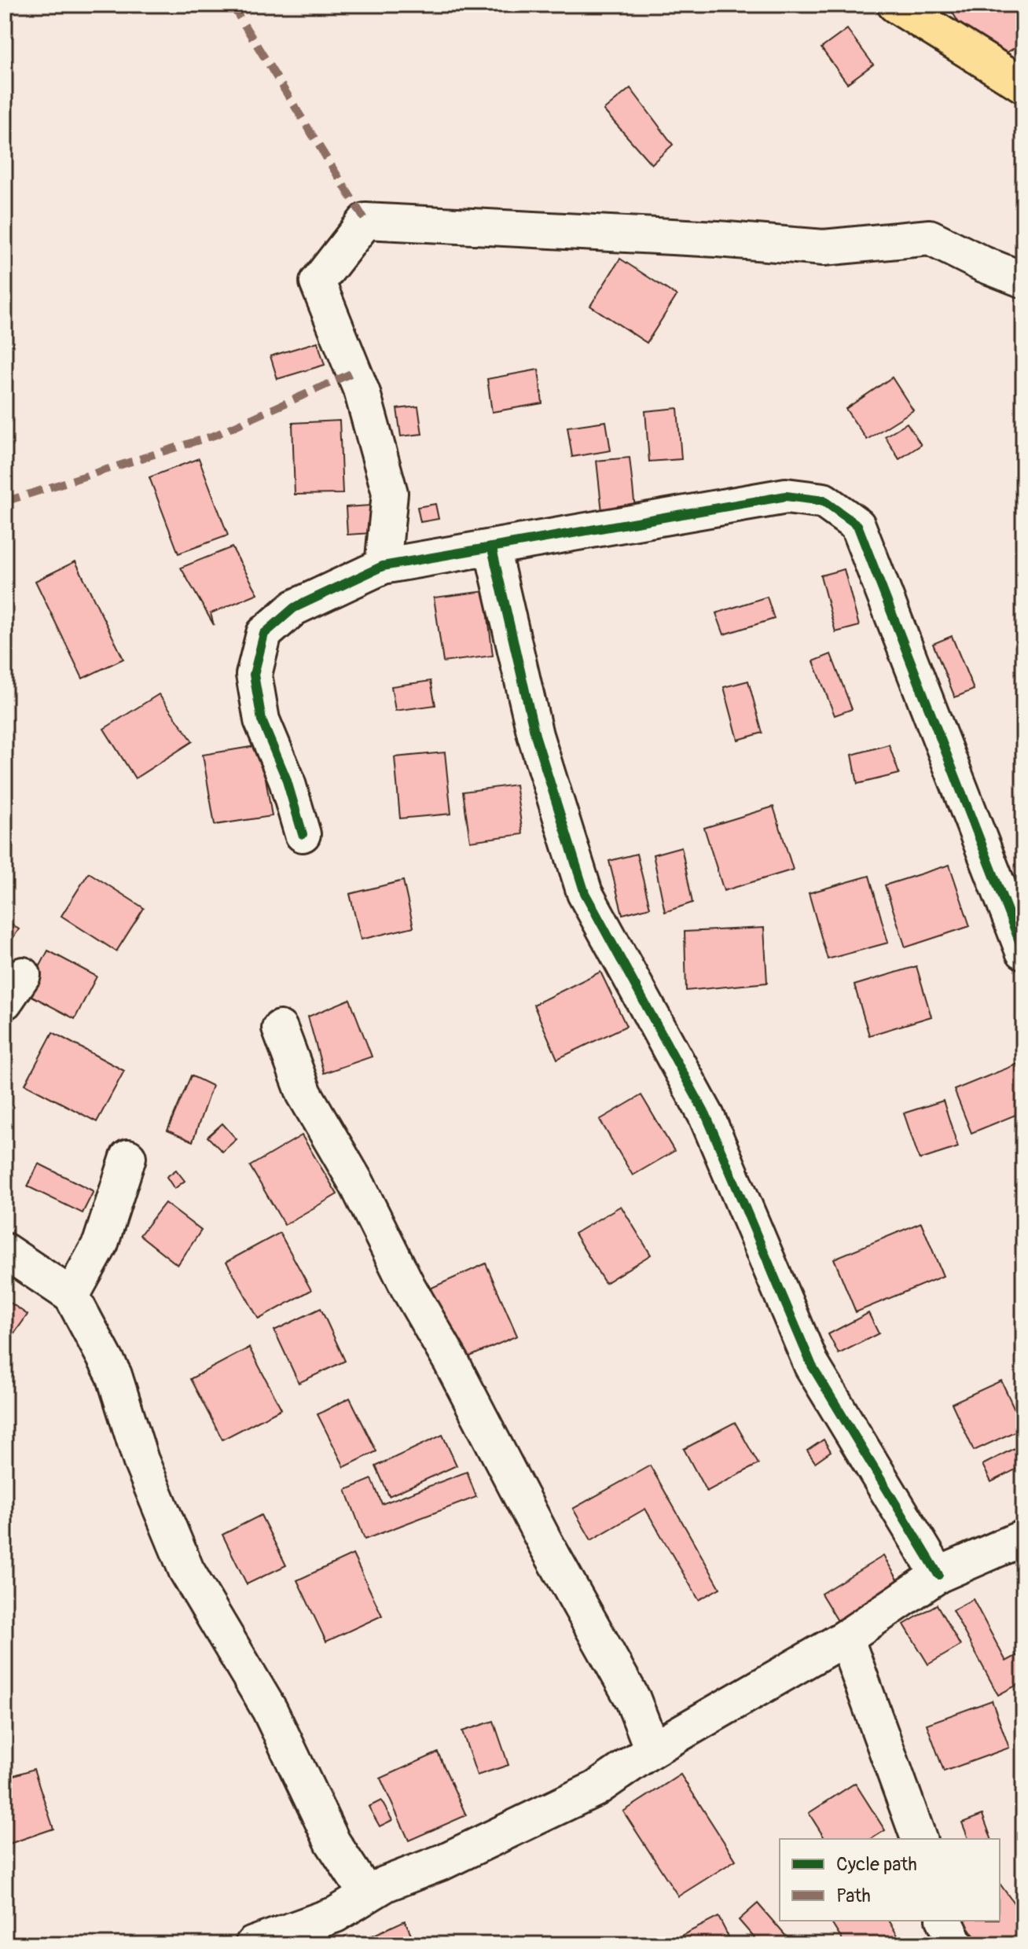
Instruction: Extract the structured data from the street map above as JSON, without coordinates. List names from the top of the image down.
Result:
{
  "legend": ["Cycle path", "Path"]
}
